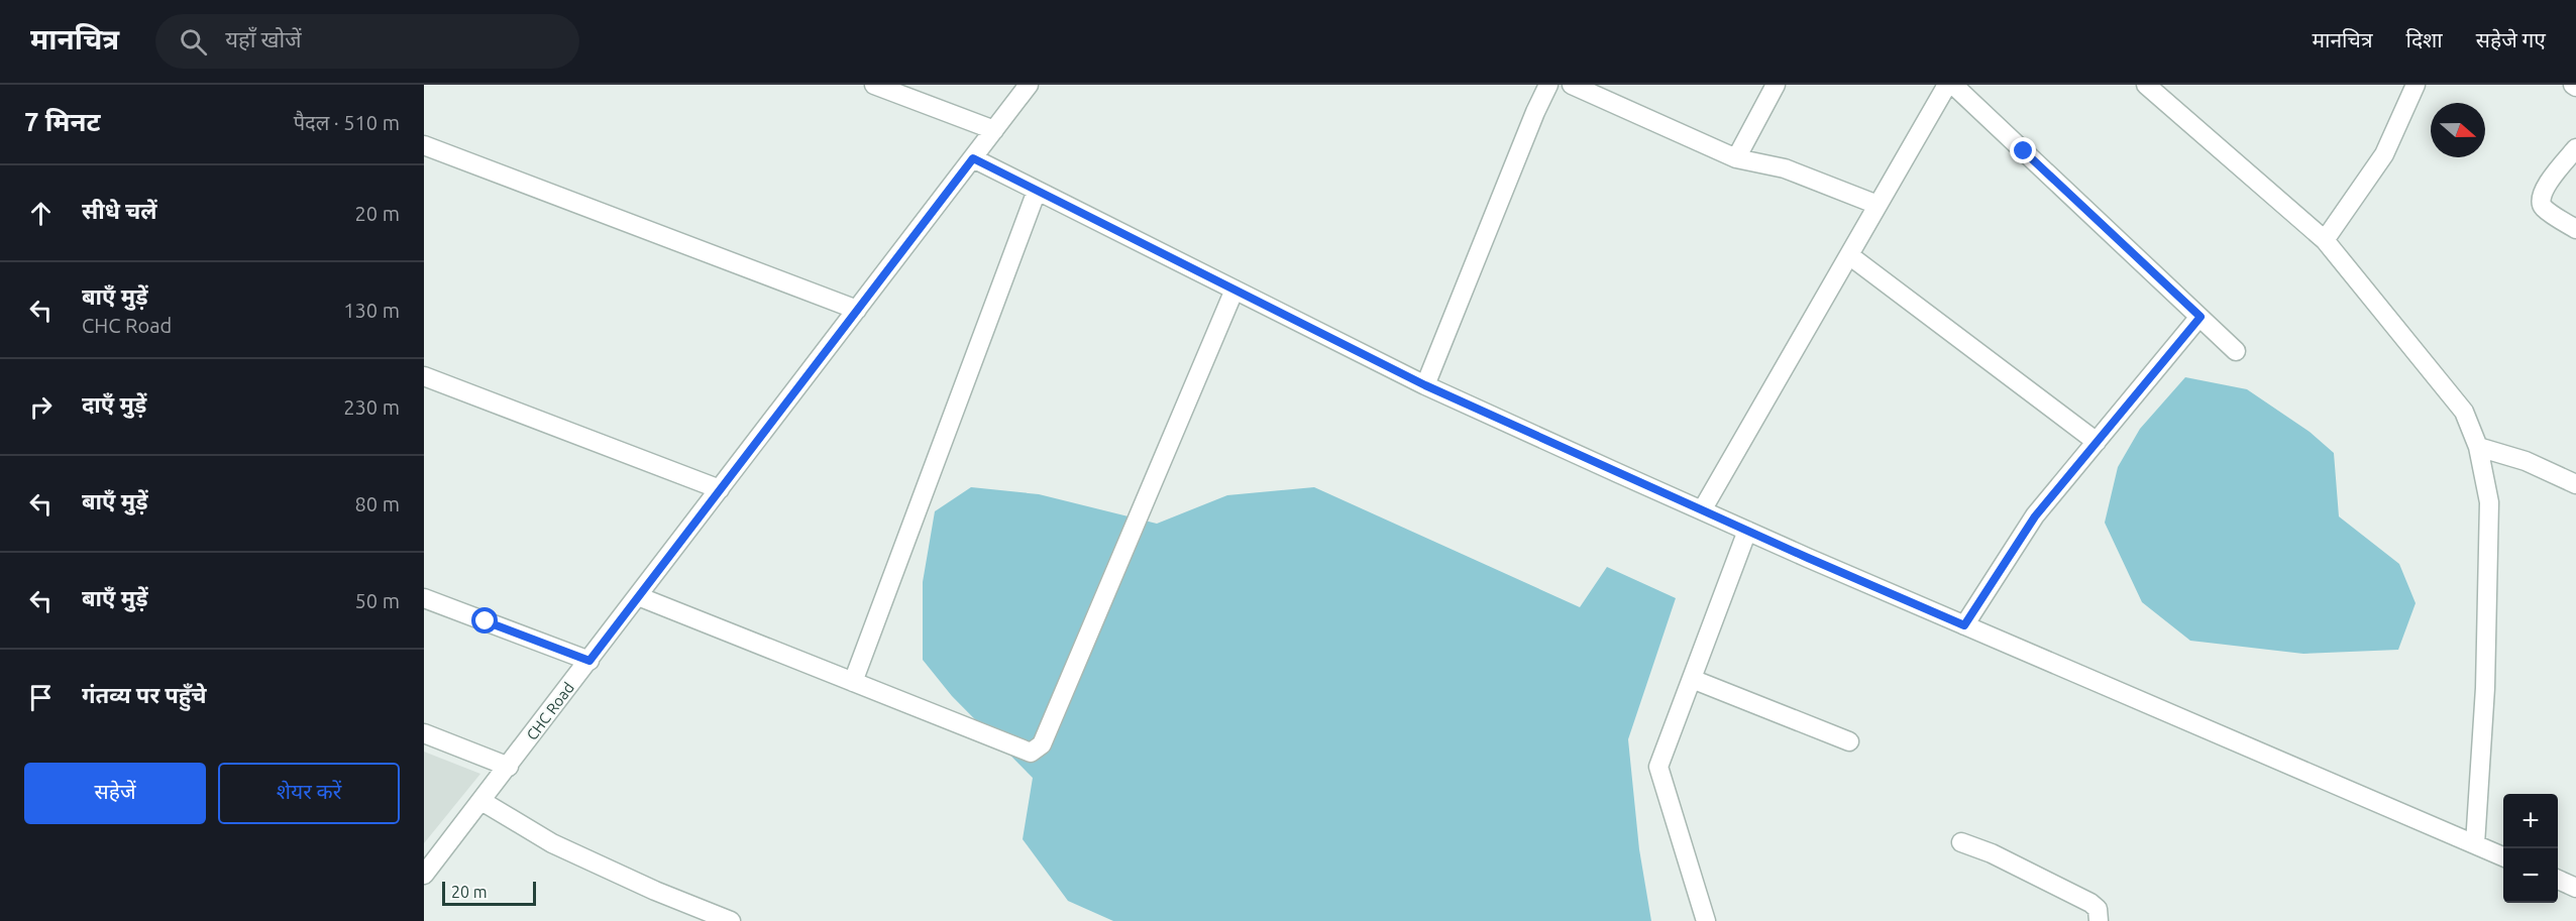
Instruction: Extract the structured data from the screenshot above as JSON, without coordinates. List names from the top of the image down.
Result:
{
  "streets": {
    "street": ["CHC Road"]
  },
  "scale_bar": "20 m",
  "north": "right",
  "page": {
    "header": "मानचित्र",
    "search": "यहाँ खोजें",
    "nav": ["मानचित्र", "दिशा", "सहेजे गए"],
    "heading": ["7 मिनट", "पैदल · 510 m"],
    "list": [
      ["सीधे चलें", "20 m"],
      ["बाएँ मुड़ें", "CHC Road", "130 m"],
      ["दाएँ मुड़ें", "230 m"],
      ["बाएँ मुड़ें", "80 m"],
      ["बाएँ मुड़ें", "50 m"],
      "गंतव्य पर पहुँचे"
    ],
    "buttons": ["सहेजें", "शेयर करें"],
    "map_buttons": ["+", "−"],
    "scale": "20 m"
  }
}
